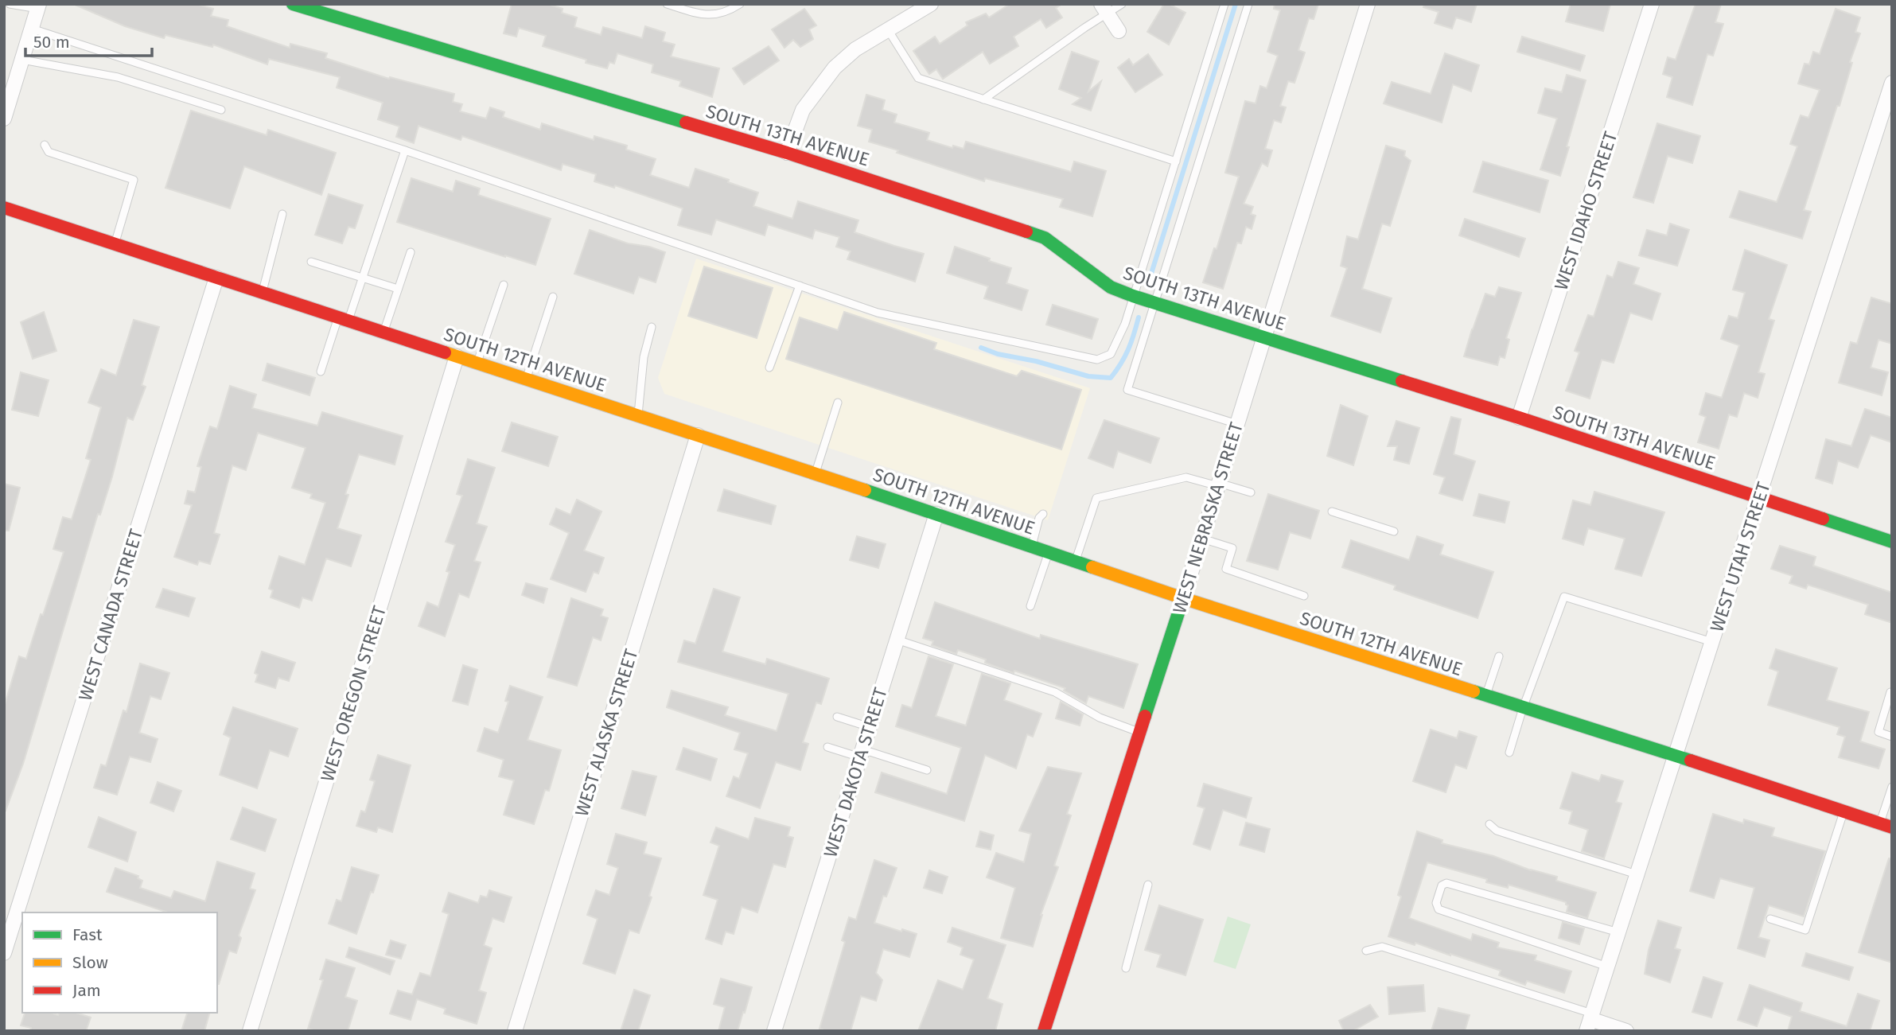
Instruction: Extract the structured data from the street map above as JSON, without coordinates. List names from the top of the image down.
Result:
{
  "streets": {
    "street": [
      "SOUTH 13TH AVENUE",
      "WEST IDAHO STREET",
      "SOUTH 12TH AVENUE",
      "WEST NEBRASKA STREET",
      "WEST UTAH STREET",
      "WEST CANADA STREET",
      "WEST OREGON STREET",
      "WEST ALASKA STREET",
      "WEST DAKOTA STREET"
    ]
  },
  "crossings": [
    ["SOUTH 13TH AVENUE", "WEST IDAHO STREET"],
    ["SOUTH 13TH AVENUE", "WEST NEBRASKA STREET"],
    ["SOUTH 13TH AVENUE", "WEST UTAH STREET"],
    ["SOUTH 12TH AVENUE", "WEST NEBRASKA STREET"],
    ["SOUTH 12TH AVENUE", "WEST UTAH STREET"],
    ["SOUTH 12TH AVENUE", "WEST CANADA STREET"],
    ["SOUTH 12TH AVENUE", "WEST OREGON STREET"],
    ["SOUTH 12TH AVENUE", "WEST ALASKA STREET"],
    ["SOUTH 12TH AVENUE", "WEST DAKOTA STREET"]
  ],
  "legend": ["Fast", "Slow", "Jam"],
  "scale_bar": "50 m"
}
